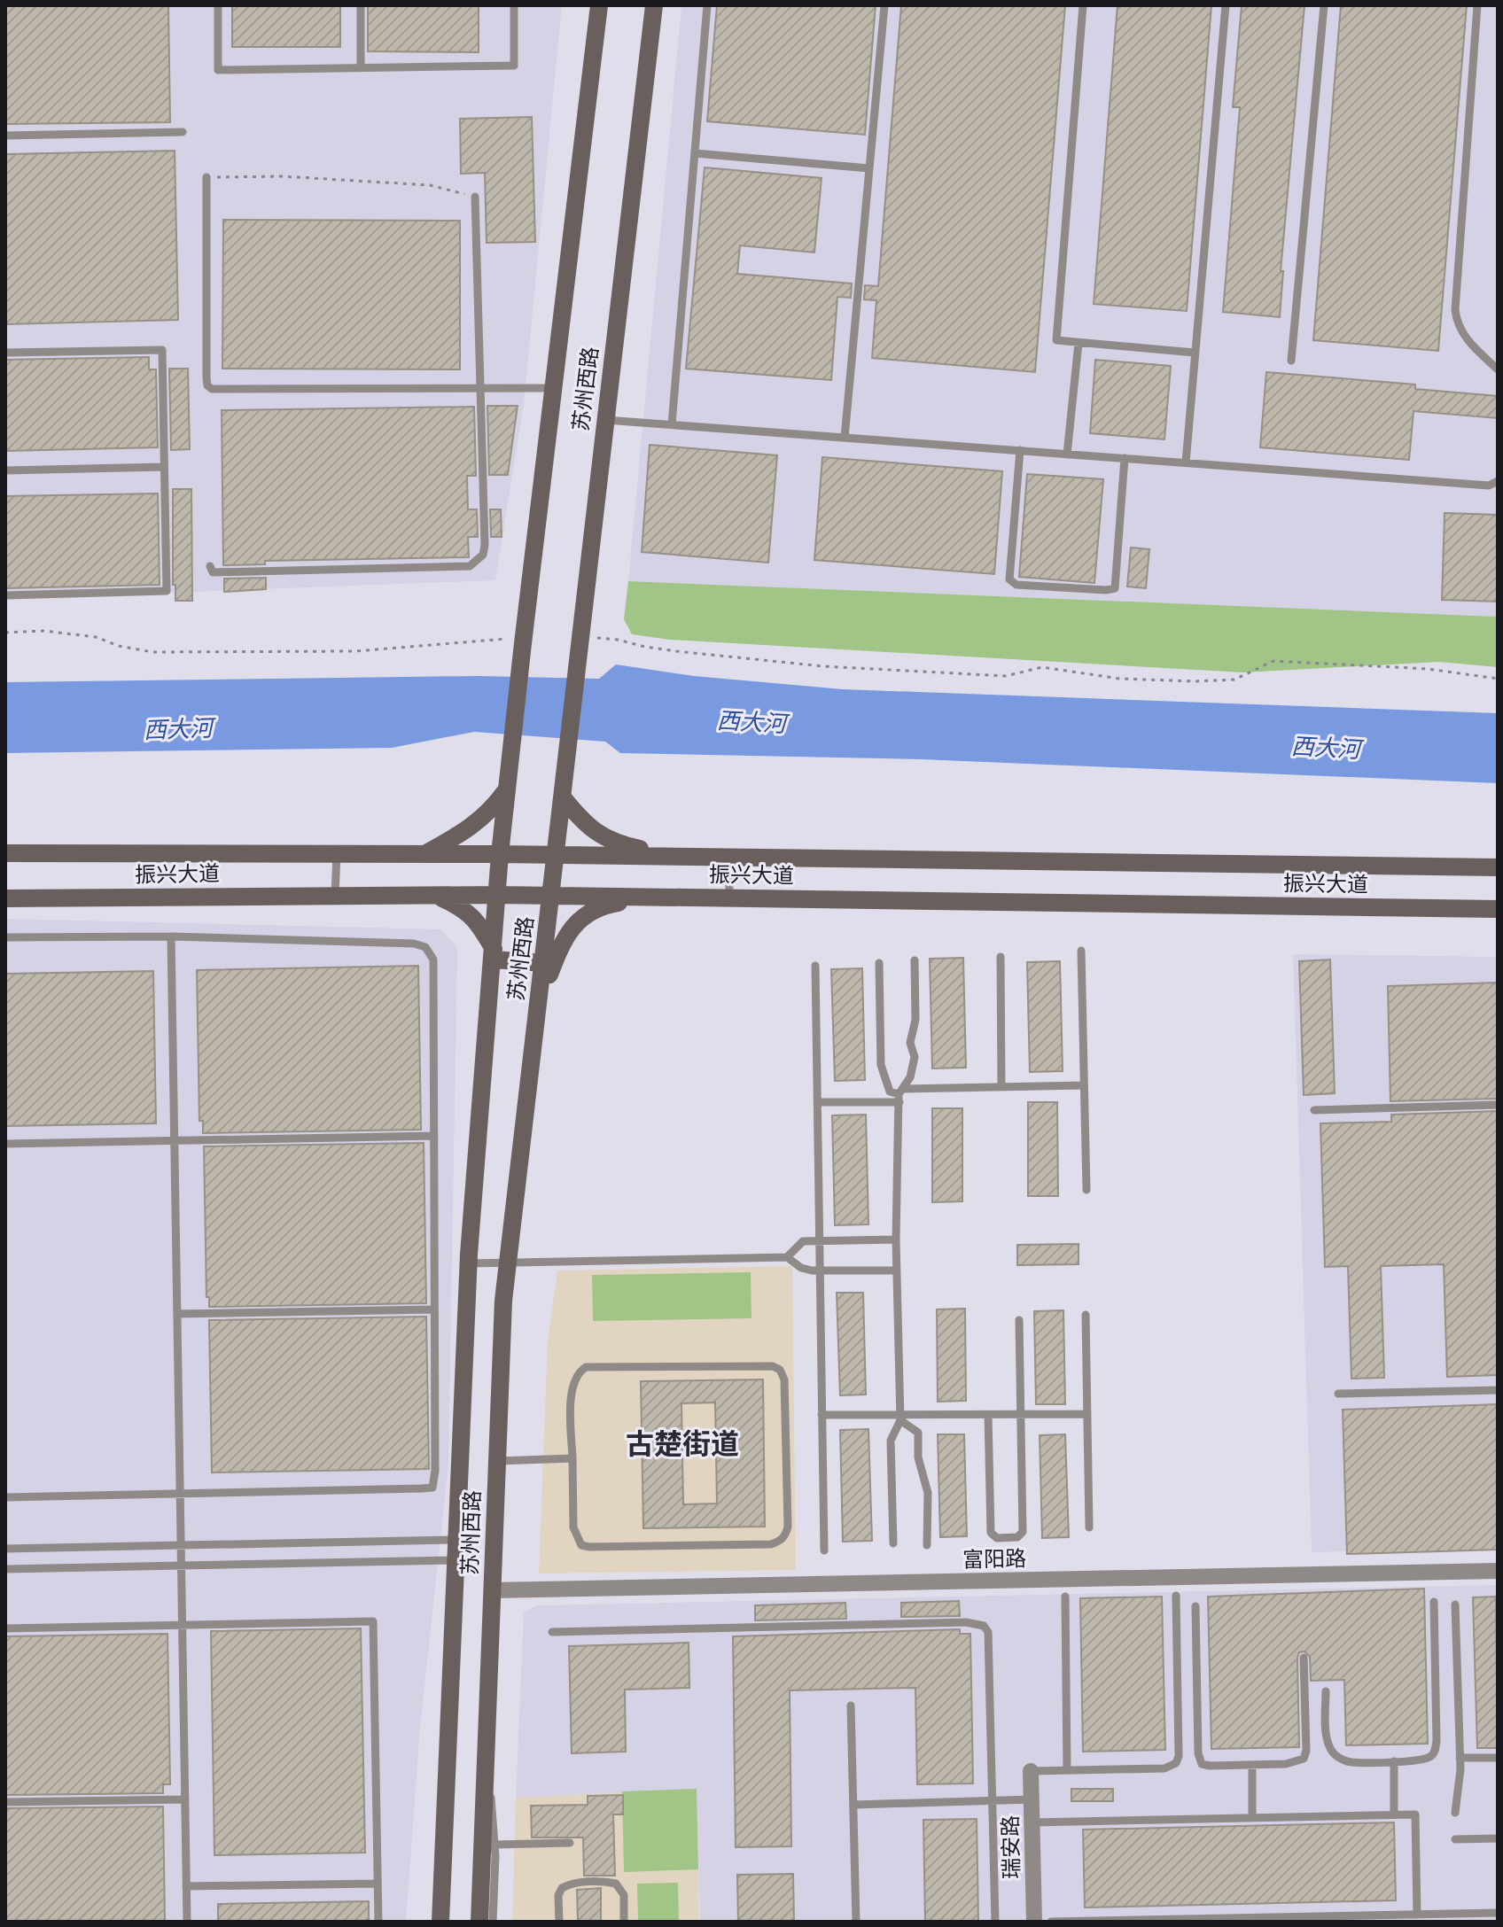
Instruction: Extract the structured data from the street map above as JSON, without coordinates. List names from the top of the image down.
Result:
{
  "streets": {
    "main road": ["苏州西路", "振兴大道"],
    "street": ["富阳路", "瑞安路"]
  },
  "crossings": [
    ["苏州西路", "振兴大道"],
    ["苏州西路", "富阳路"]
  ],
  "districts": ["古楚街道"],
  "water": ["西大河"]
}
